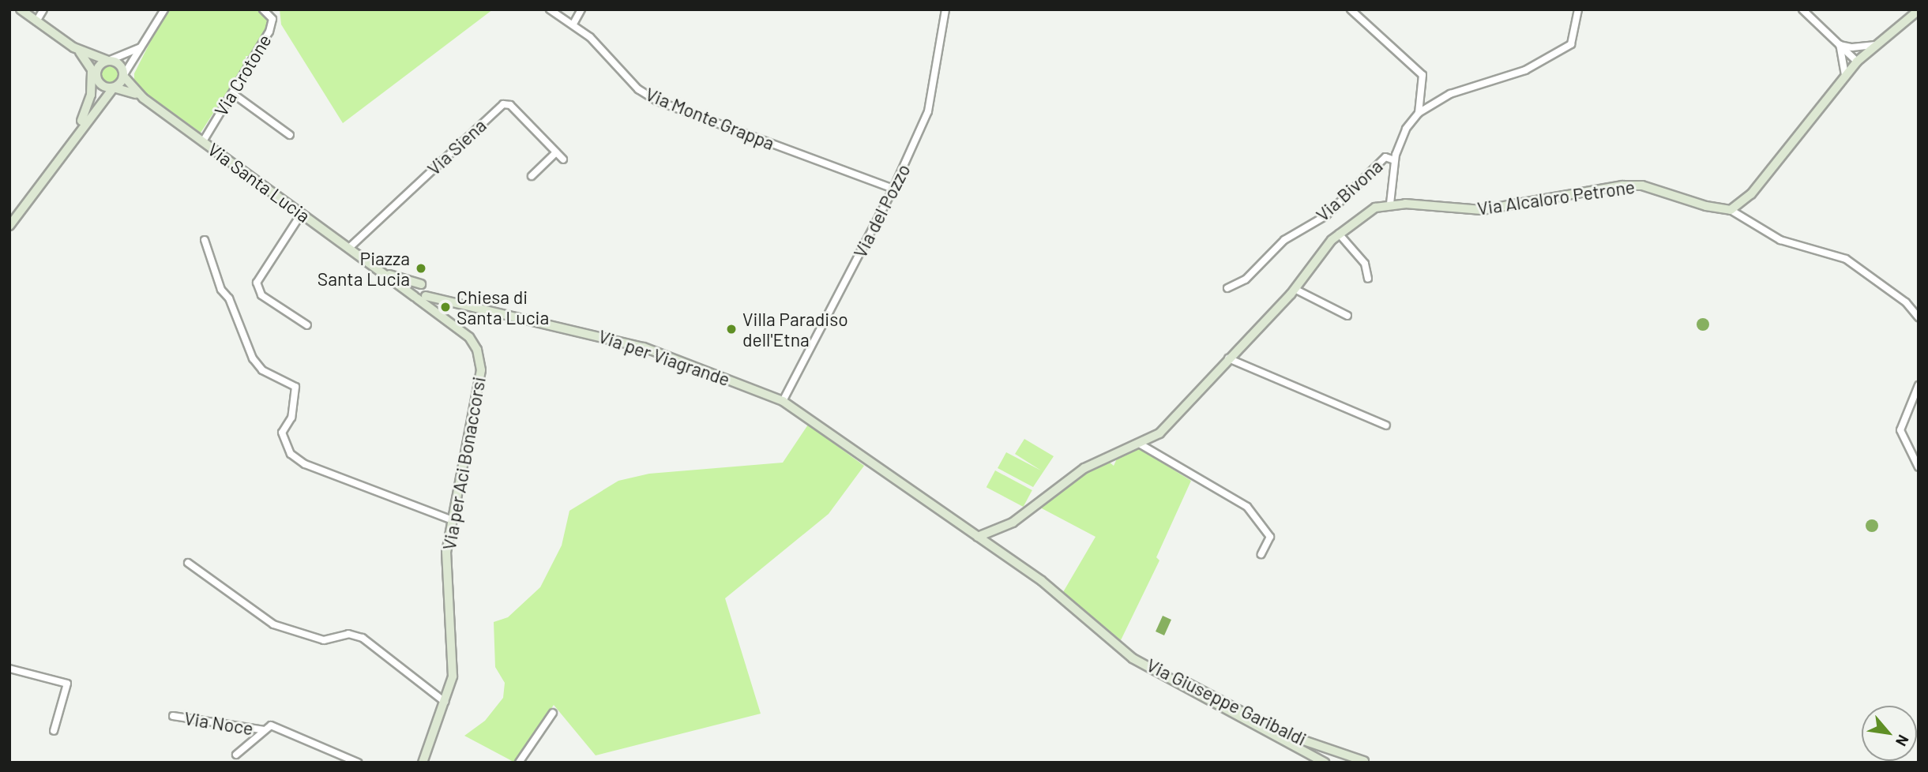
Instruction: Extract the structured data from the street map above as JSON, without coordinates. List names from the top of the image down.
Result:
{
  "streets": {
    "main road": [
      "Via Santa Lucia",
      "Via Alcaloro Petrone",
      "Via per Viagrande",
      "Via per Aci Bonaccorsi",
      "Via Giuseppe Garibaldi"
    ],
    "street": [
      "Via Crotone",
      "Via Monte Grappa",
      "Via Siena",
      "Via Bivona",
      "Via del Pozzo",
      "Via Noce"
    ]
  },
  "crossings": [
    ["Via Crotone", "Via Santa Lucia"],
    ["Via Monte Grappa", "Via del Pozzo"],
    ["Via Siena", "Via Santa Lucia"],
    ["Via Santa Lucia", "Via per Viagrande"],
    ["Via Santa Lucia", "Via per Aci Bonaccorsi"],
    ["Via del Pozzo", "Via per Viagrande"],
    ["Via per Viagrande", "Via per Aci Bonaccorsi"],
    ["Via per Viagrande", "Via Giuseppe Garibaldi"]
  ],
  "places": ["Piazza Santa Lucia", "Chiesa di Santa Lucia", "Villa Paradiso dell'Etna"],
  "north": "bottom right"
}
